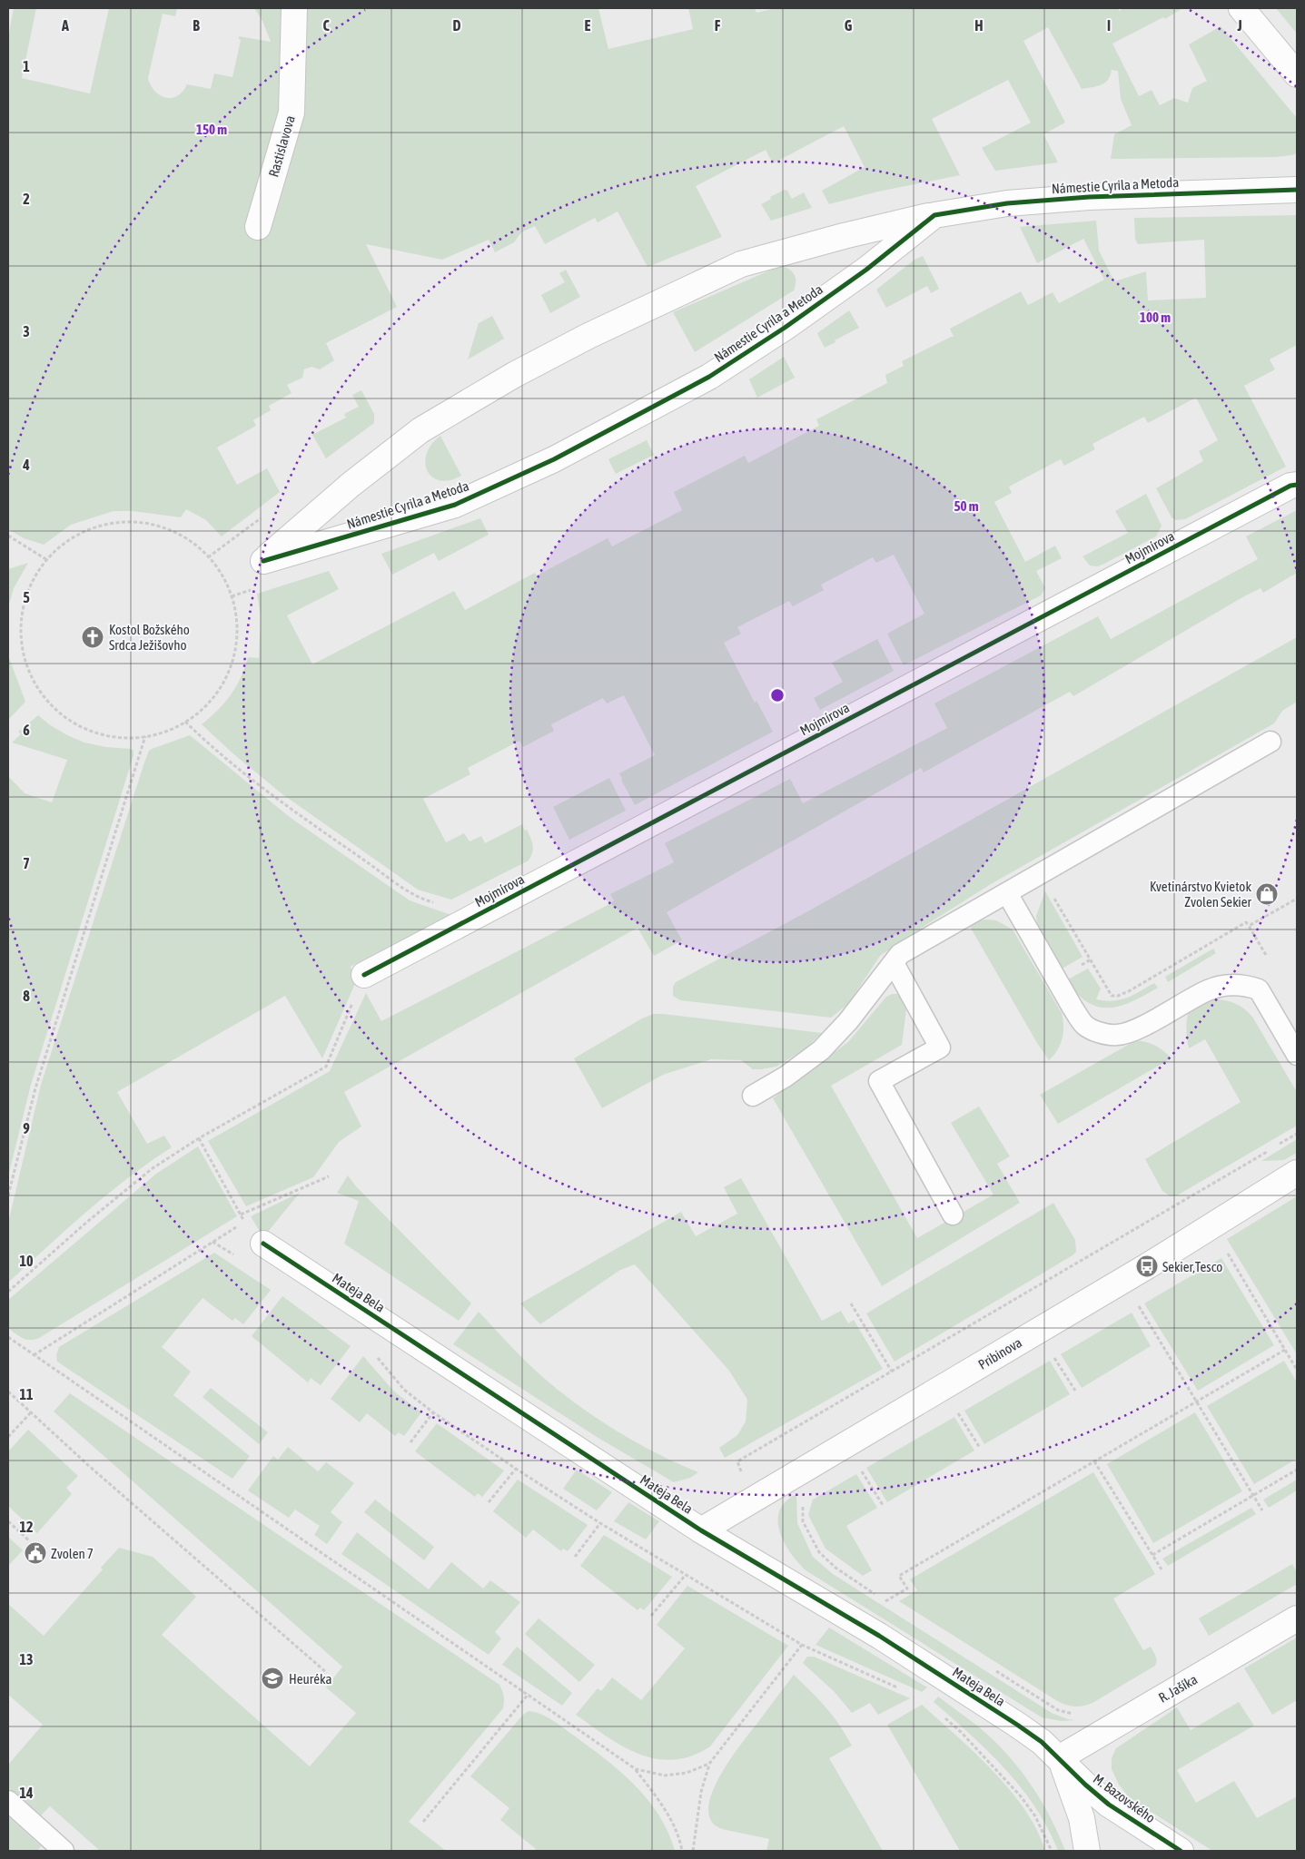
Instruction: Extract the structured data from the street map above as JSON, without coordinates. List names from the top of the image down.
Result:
{
  "streets": {
    "street": [
      "Rastislavova",
      "Námestie Cyrila a Metoda",
      "Mojmírova",
      "Mateja Bela",
      "Pribinova",
      "R. Jašíka",
      "M. Bazovského"
    ]
  },
  "crossings": [
    ["Mateja Bela", "Pribinova"],
    ["Mateja Bela", "R. Jašíka"],
    ["Mateja Bela", "M. Bazovského"],
    ["R. Jašíka", "M. Bazovského"]
  ],
  "places": {
    "church": ["Kostol Božského Srdca Ježišovho"],
    "shop": ["Kvetinárstvo Kvietok Zvolen Sekier"],
    "bus stop": ["Sekier,Tesco"],
    "public building": ["Zvolen 7"],
    "school or university": ["Heuréka"]
  },
  "grid": {
    "columns": [
      "A",
      "B",
      "C",
      "D",
      "E",
      "F",
      "G",
      "H",
      "I",
      "J"
    ],
    "rows": [
      "1",
      "2",
      "3",
      "4",
      "5",
      "6",
      "7",
      "8",
      "9",
      "10",
      "11",
      "12",
      "13",
      "14"
    ]
  },
  "rings": ["150 m", "100 m", "50 m"]
}
